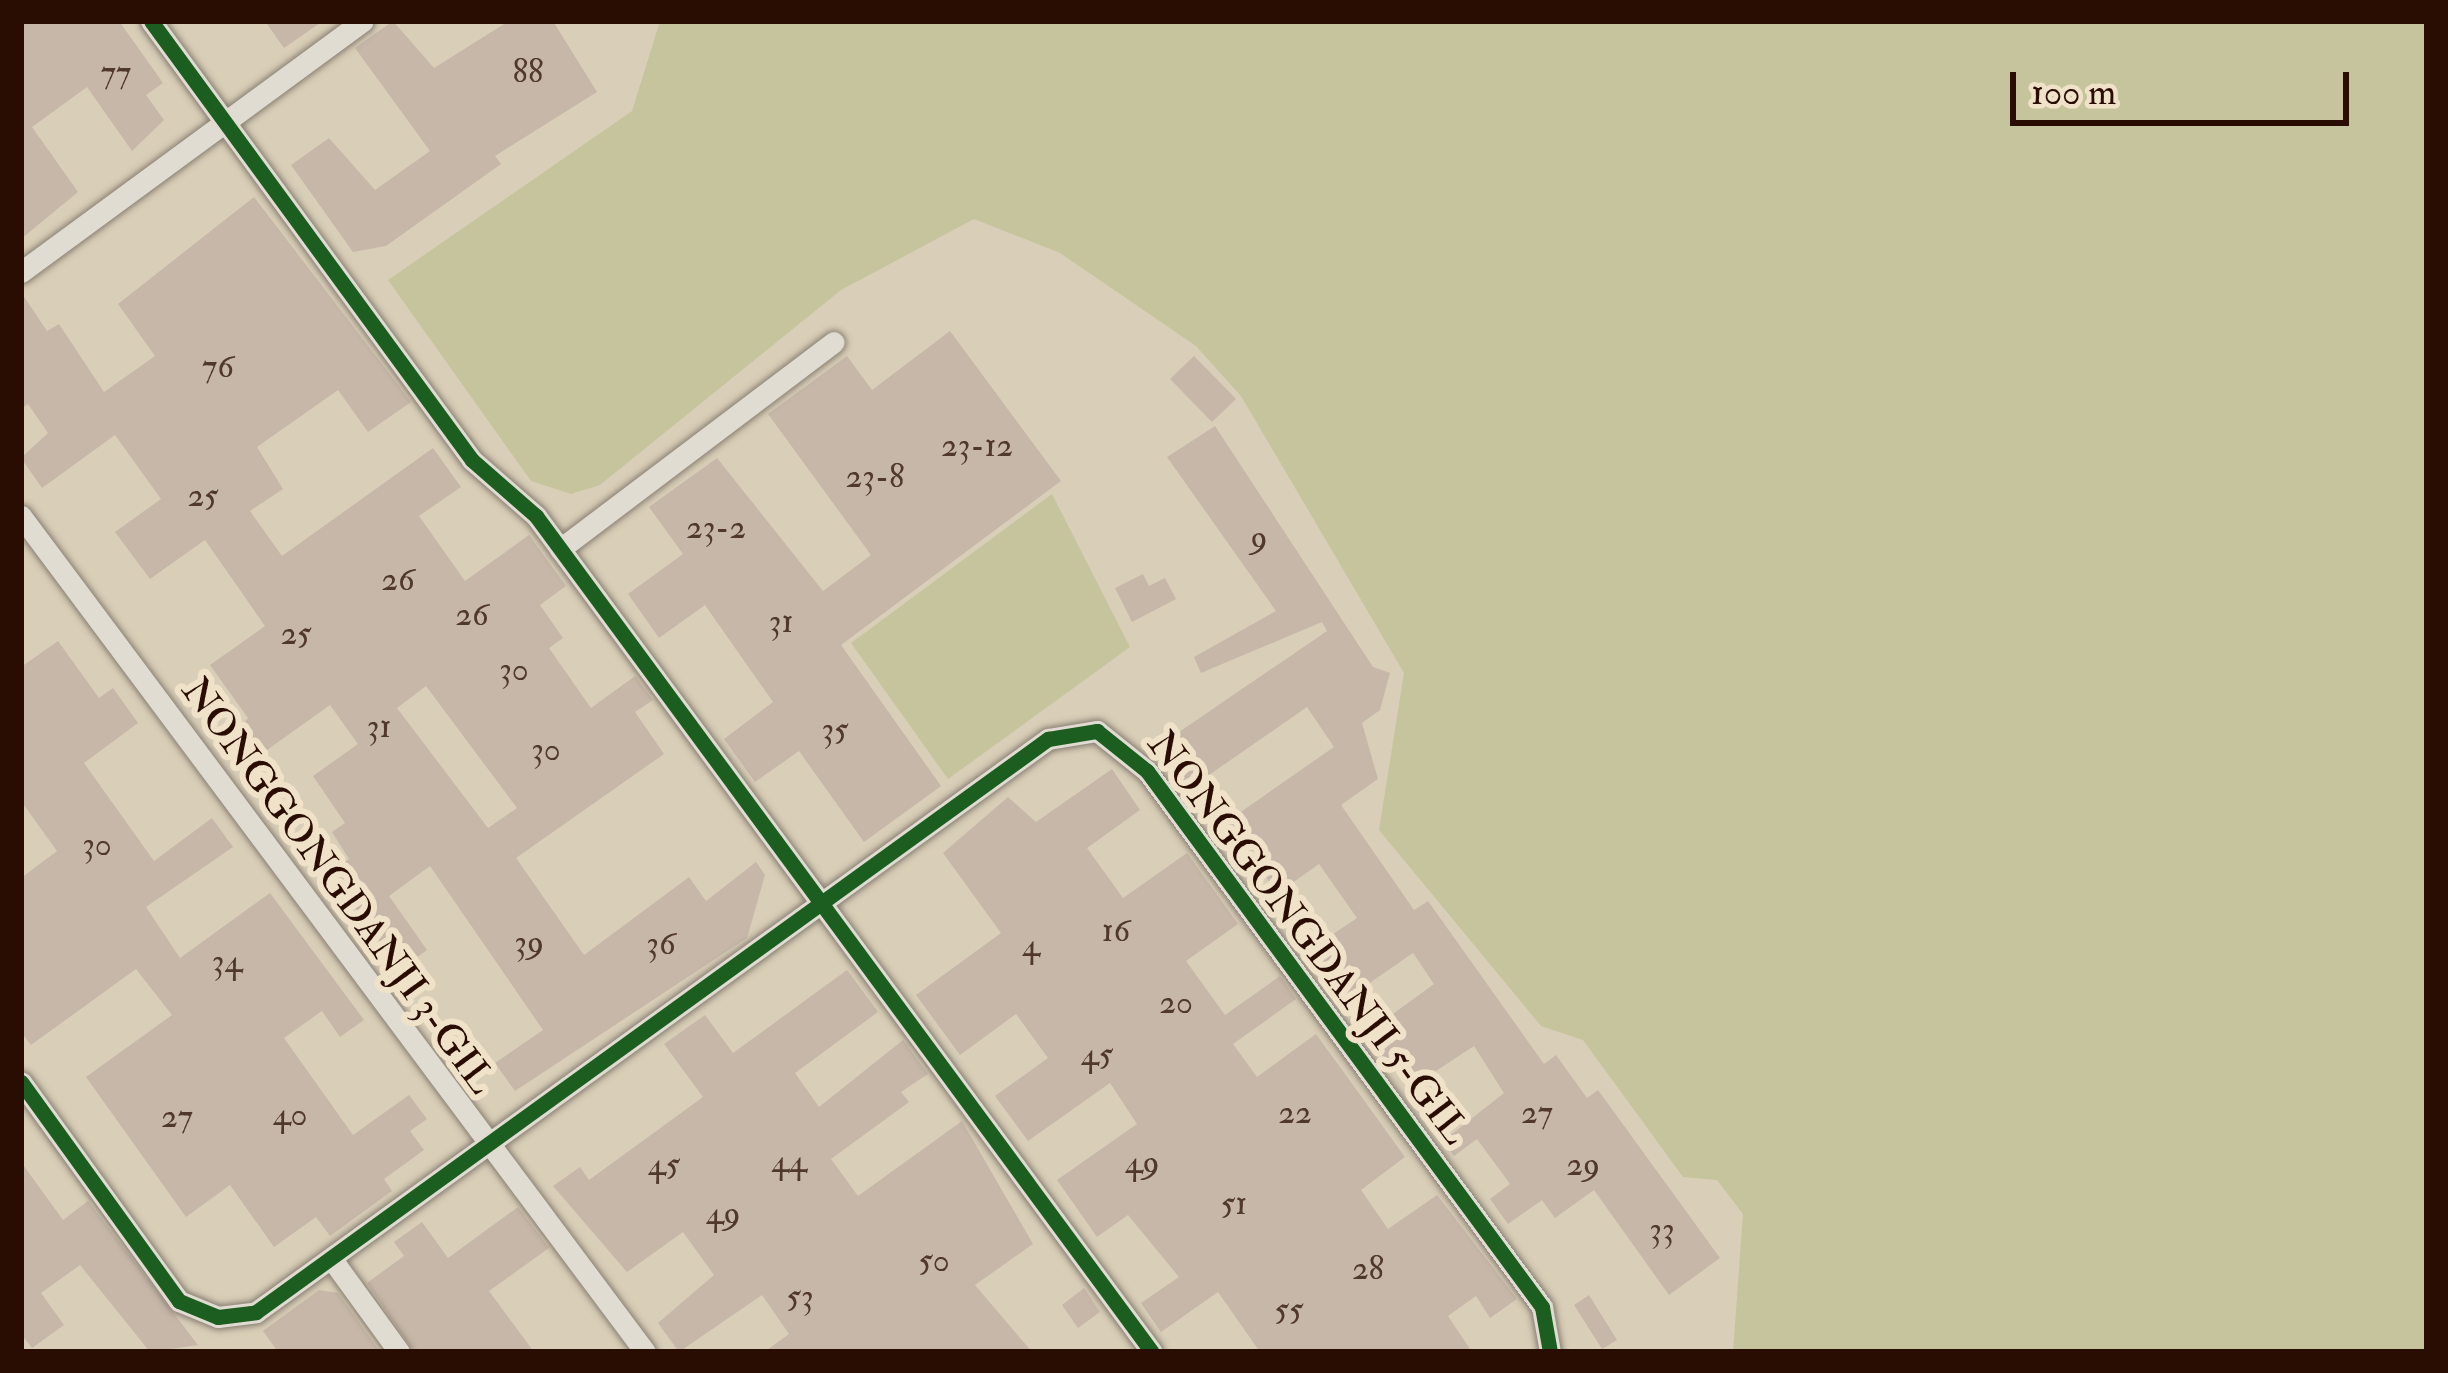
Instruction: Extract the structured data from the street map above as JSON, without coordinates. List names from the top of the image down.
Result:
{
  "streets": {
    "street": ["NONGGONGDANJI 3-GIL", "NONGGONGDANJI 5-GIL"]
  },
  "crossings": [
    ["NONGGONGDANJI 3-GIL", "NONGGONGDANJI 5-GIL"]
  ],
  "house_numbers": [
    "88",
    "77",
    "76",
    "23-12",
    "23-8",
    "25",
    "23-2",
    "9",
    "26",
    "26",
    "31",
    "25",
    "30",
    "31",
    "35",
    "30",
    "30",
    "16",
    "39",
    "36",
    "4",
    "34",
    "20",
    "45",
    "22",
    "27",
    "40",
    "27",
    "44",
    "49",
    "45",
    "29",
    "51",
    "49",
    "33",
    "50",
    "28",
    "53",
    "55"
  ],
  "scale_bar": "100 m"
}
